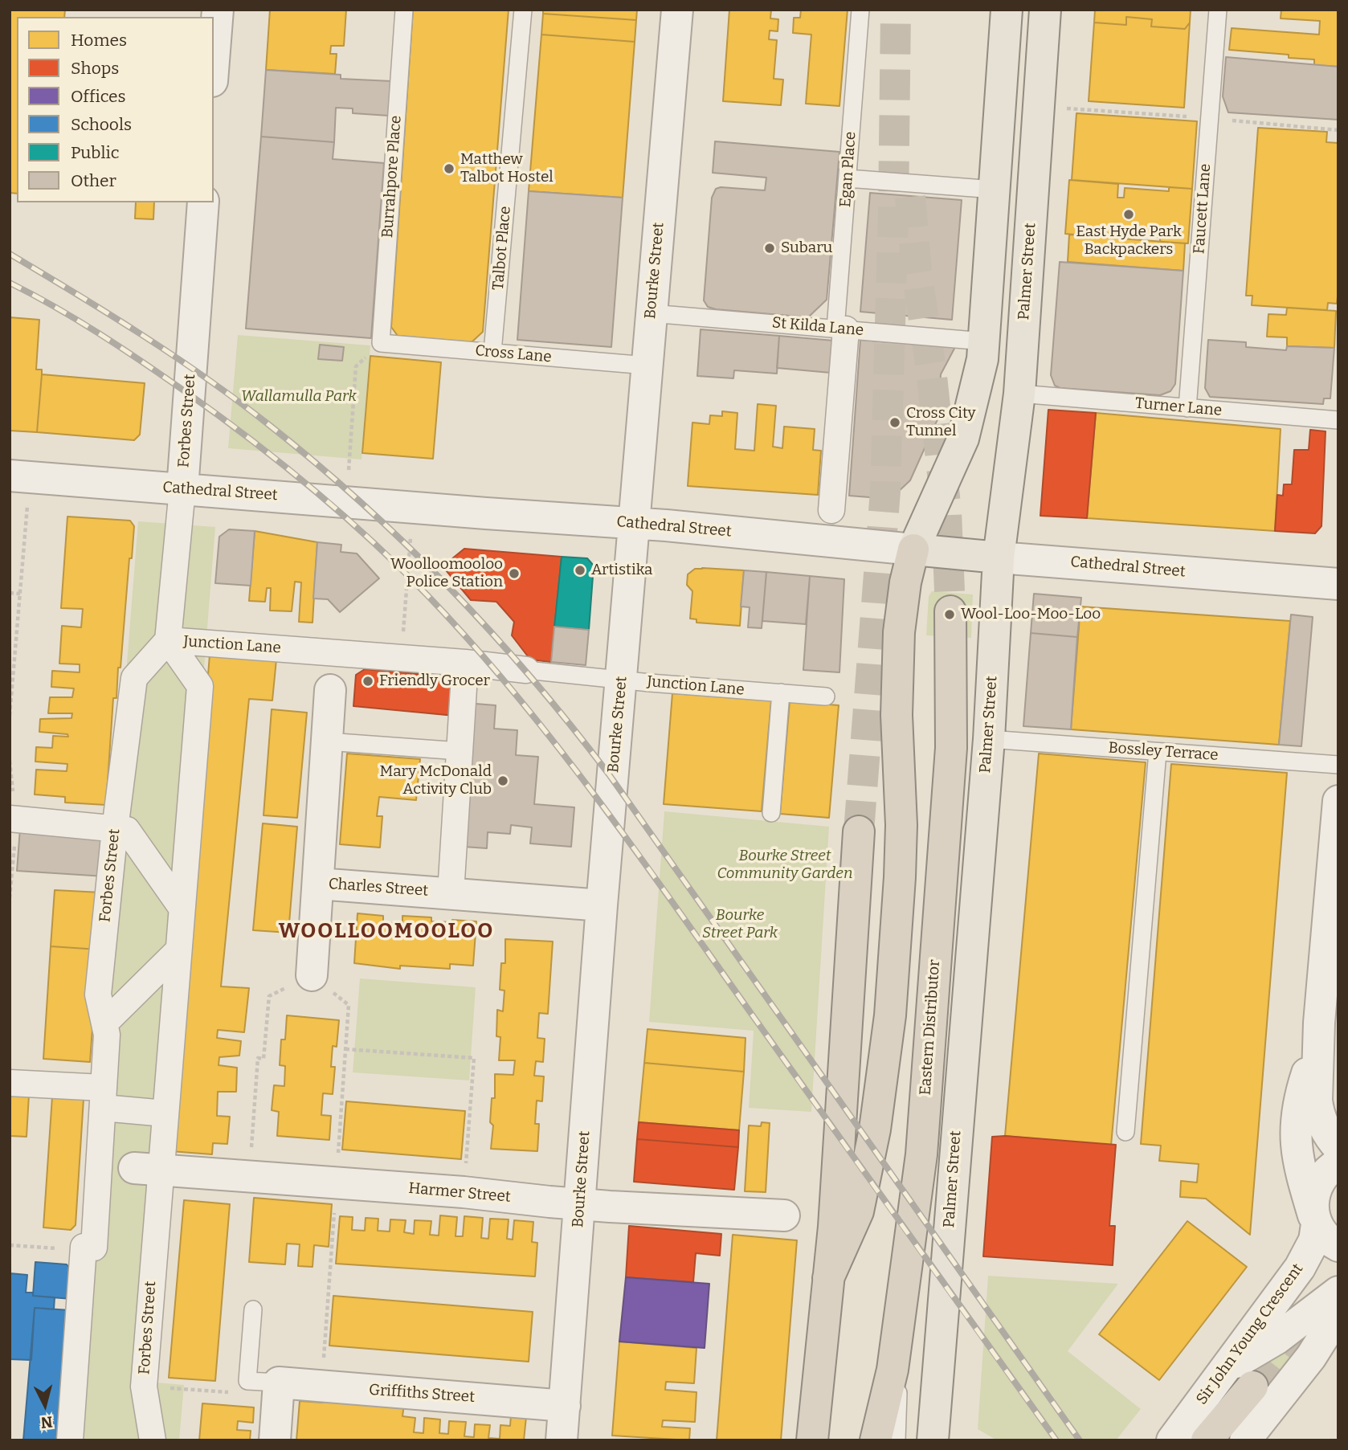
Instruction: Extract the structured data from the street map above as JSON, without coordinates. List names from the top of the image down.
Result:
{
  "streets": {
    "highway": ["Eastern Distributor"],
    "main road": ["Palmer Street", "Cathedral Street"],
    "street": [
      "Egan Place",
      "Bourke Street",
      "Forbes Street",
      "Junction Lane",
      "Charles Street",
      "Harmer Street",
      "Sir John Young Crescent",
      "Griffiths Street"
    ],
    "lane": [
      "Burrahpore Place",
      "Faucett Lane",
      "Talbot Place",
      "St Kilda Lane",
      "Cross Lane",
      "Turner Lane",
      "Bossley Terrace"
    ]
  },
  "crossings": [
    ["Egan Place", "St Kilda Lane"],
    ["Burrahpore Place", "Cross Lane"],
    ["Faucett Lane", "Turner Lane"],
    ["Talbot Place", "Cross Lane"],
    ["Bourke Street", "St Kilda Lane"],
    ["Bourke Street", "Cross Lane"],
    ["Bourke Street", "Cathedral Street"],
    ["Bourke Street", "Junction Lane"],
    ["Bourke Street", "Charles Street"],
    ["Bourke Street", "Harmer Street"],
    ["Bourke Street", "Griffiths Street"],
    ["Palmer Street", "Turner Lane"],
    ["Palmer Street", "Cathedral Street"],
    ["Palmer Street", "Bossley Terrace"],
    ["Forbes Street", "Cathedral Street"],
    ["Forbes Street", "Junction Lane"],
    ["Forbes Street", "Harmer Street"],
    ["Junction Lane", "Charles Street"]
  ],
  "districts": ["WOOLLOOMOOLOO"],
  "parks": ["Wallamulla Park", "Bourke Street Community Garden", "Bourke Street Park"],
  "places": [
    "Matthew Talbot Hostel",
    "East Hyde Park Backpackers",
    "Subaru",
    "Cross City Tunnel",
    "Artistika",
    "Woolloomooloo Police Station",
    "Wool-Loo-Moo-Loo",
    "Friendly Grocer",
    "Mary McDonald Activity Club"
  ],
  "legend": [
    "Homes",
    "Shops",
    "Offices",
    "Schools",
    "Public",
    "Other"
  ],
  "north": "bottom"
}
